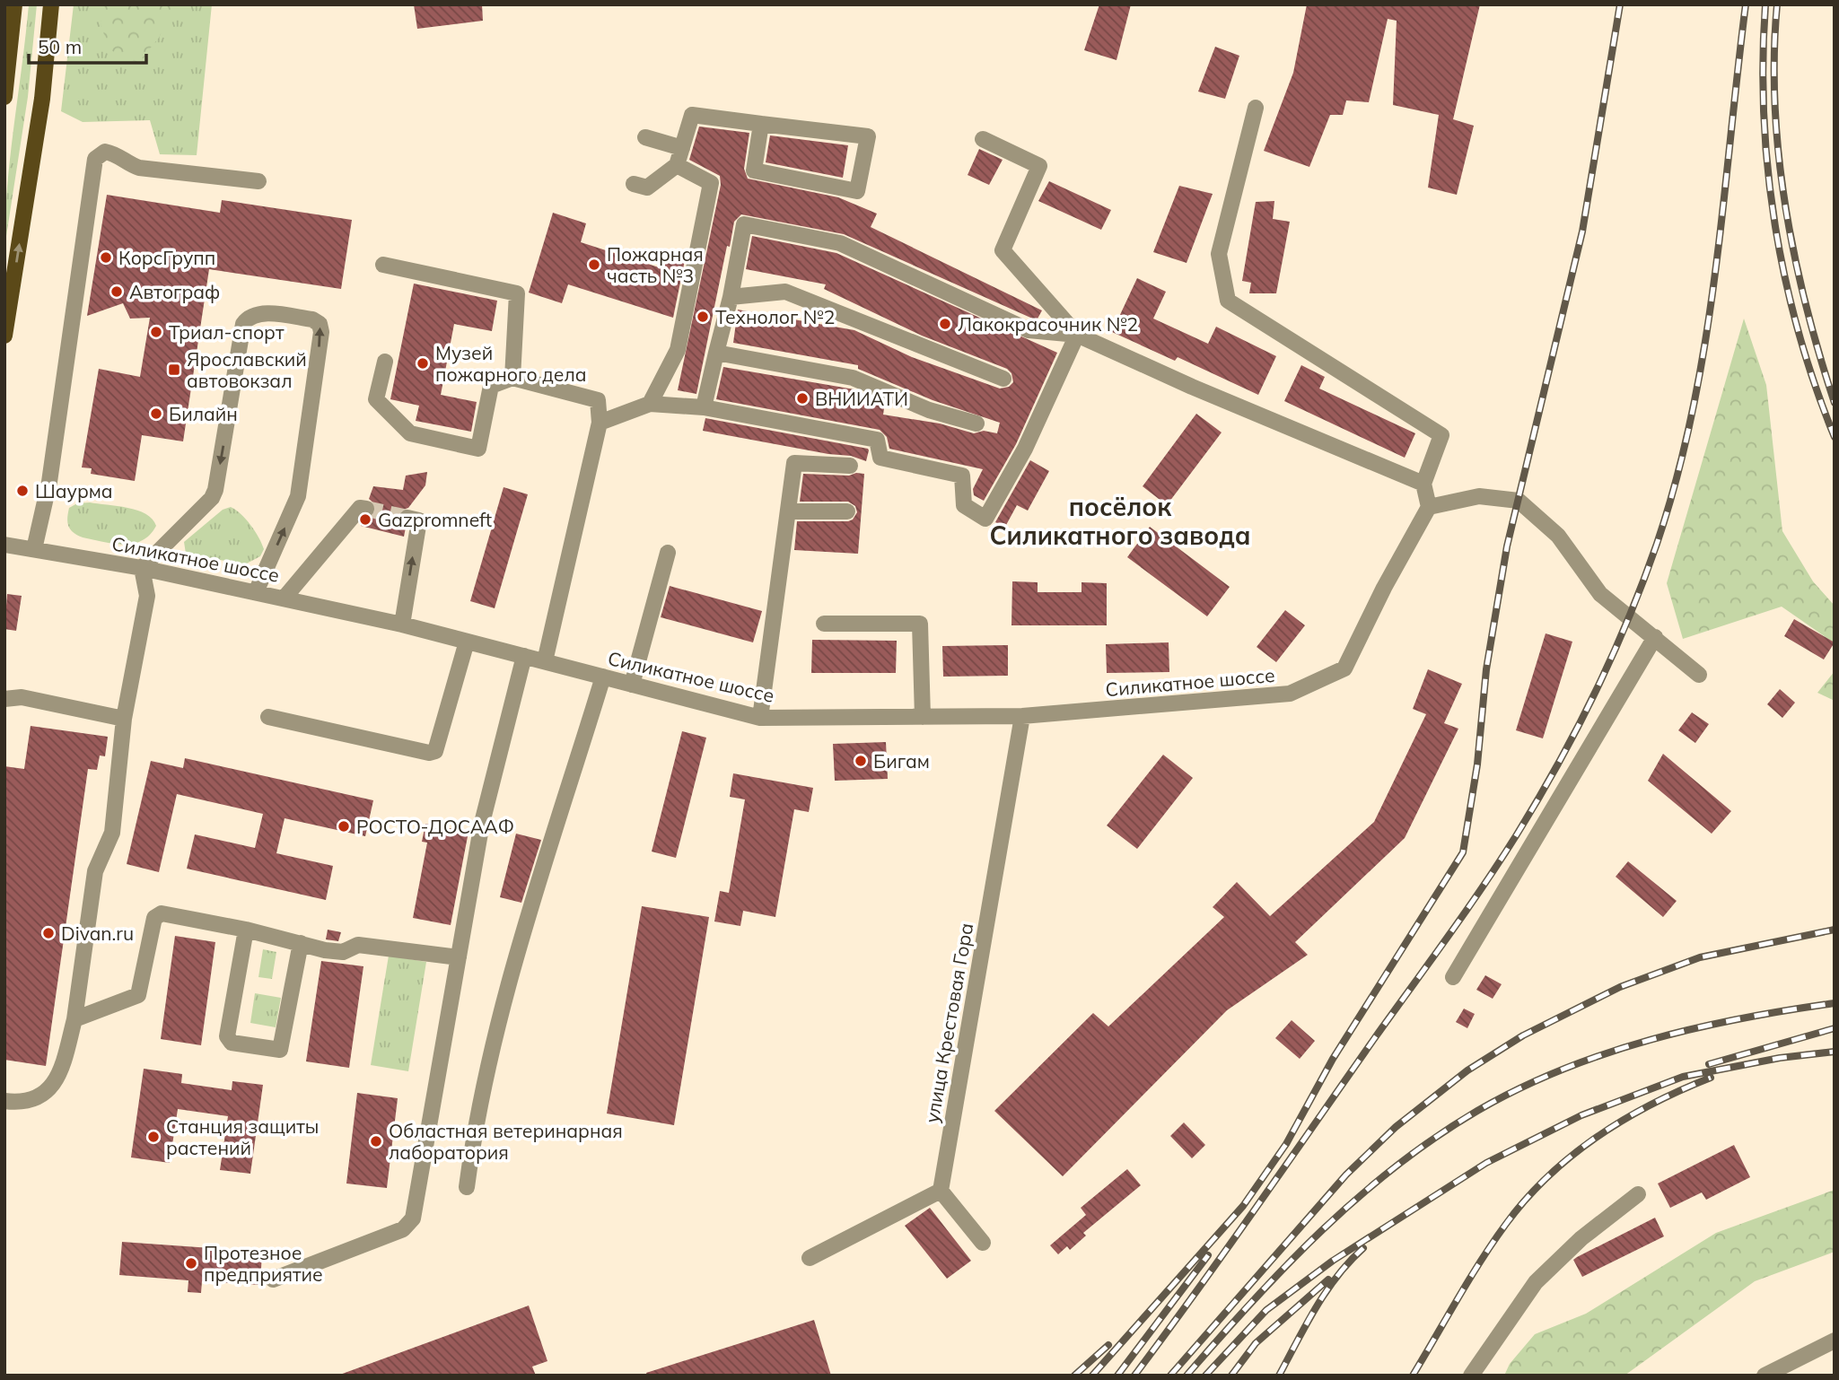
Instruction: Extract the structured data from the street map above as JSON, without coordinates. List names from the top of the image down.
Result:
{
  "streets": {
    "street": ["Силикатное шоссе", "улица Крестовая Гора"]
  },
  "crossings": [
    ["Силикатное шоссе", "улица Крестовая Гора"]
  ],
  "districts": ["посёлок Силикатного завода"],
  "places": {
    "other": [
      "КорсГрупп",
      "Пожарная часть №3",
      "Автограф",
      "Технолог №2",
      "Лакокрасочник №2",
      "Триал-спорт",
      "Музей пожарного дела",
      "ВНИИАТИ",
      "Билайн",
      "Шаурма",
      "Gazpromneft",
      "Бигам",
      "РОСТО-ДОСААФ",
      "Divan.ru",
      "Станция защиты растений",
      "Областная ветеринарная лаборатория",
      "Протезное предприятие"
    ],
    "transit": ["Ярославский автовокзал"]
  },
  "scale_bar": "50 m"
}
